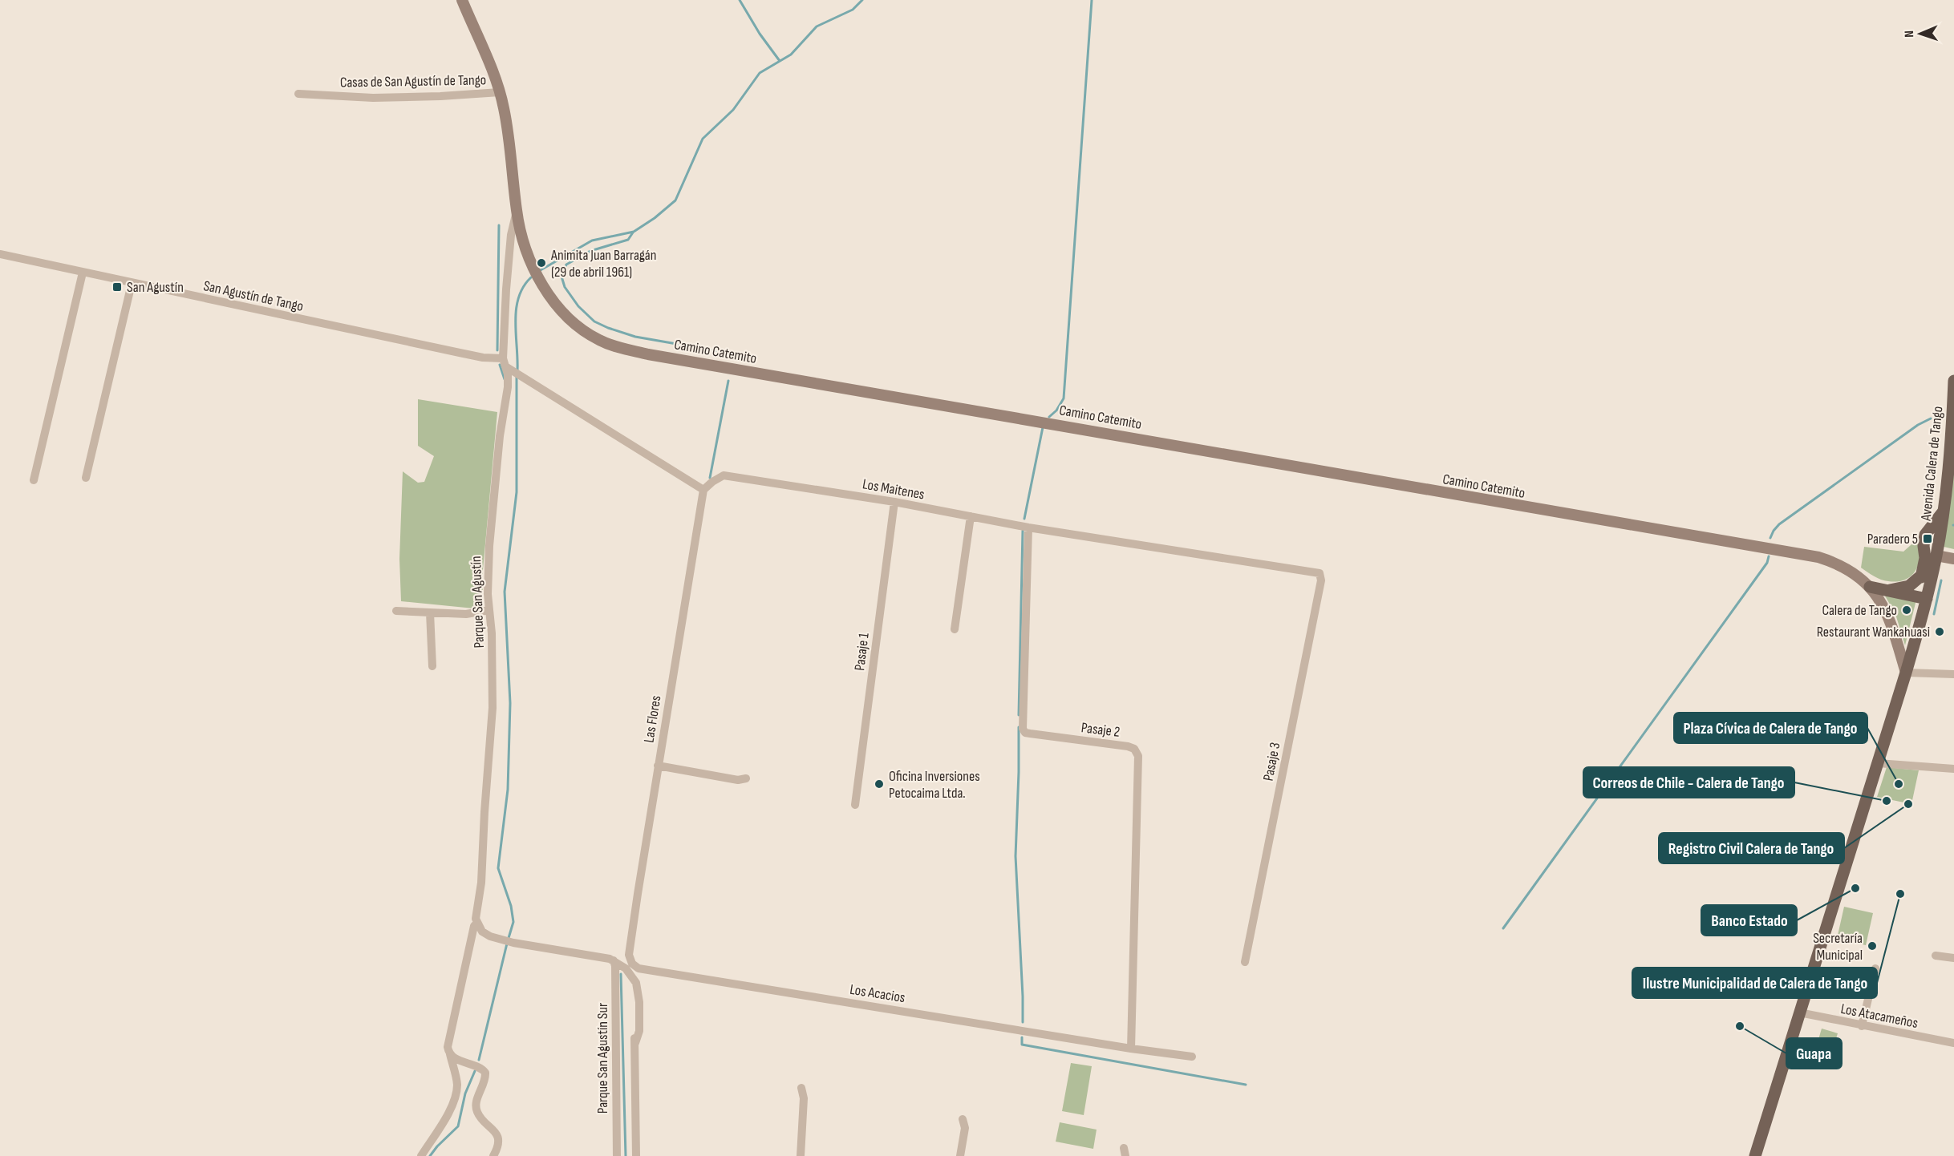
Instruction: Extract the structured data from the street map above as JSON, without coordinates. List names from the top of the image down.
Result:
{
  "streets": {
    "main road": ["Camino Catemito", "Avenida Calera de Tango"],
    "street": [
      "Casas de San Agustín de Tango",
      "San Agustín de Tango",
      "Los Maitenes",
      "Parque San Agustín",
      "Pasaje 1",
      "Las Flores",
      "Pasaje 2",
      "Pasaje 3",
      "Los Acacios",
      "Los Atacameños",
      "Parque San Agustín Sur"
    ]
  },
  "crossings": [
    ["Casas de San Agustín de Tango", "Camino Catemito"],
    ["San Agustín de Tango", "Parque San Agustín"],
    ["Camino Catemito", "Avenida Calera de Tango"],
    ["Camino Catemito", "Parque San Agustín"],
    ["Avenida Calera de Tango", "Los Atacameños"],
    ["Los Maitenes", "Pasaje 1"],
    ["Los Maitenes", "Las Flores"],
    ["Los Maitenes", "Pasaje 2"],
    ["Los Maitenes", "Pasaje 3"],
    ["Las Flores", "Los Acacios"],
    ["Pasaje 2", "Los Acacios"]
  ],
  "places": {
    "other": [
      "Animita Juan Barragán (29 de abril 1961)",
      "Calera de Tango",
      "Restaurant Wankahuasi",
      "Oficina Inversiones Petocaima Ltda.",
      "Plaza Cívica de Calera de Tango",
      "Correos de Chile - Calera de Tango",
      "Registro Civil Calera de Tango",
      "Banco Estado",
      "Ilustre Municipalidad de Calera de Tango",
      "Secretaría Municipal",
      "Guapa"
    ],
    "transit": ["San Agustín", "Paradero 5"]
  },
  "north": "left"
}
